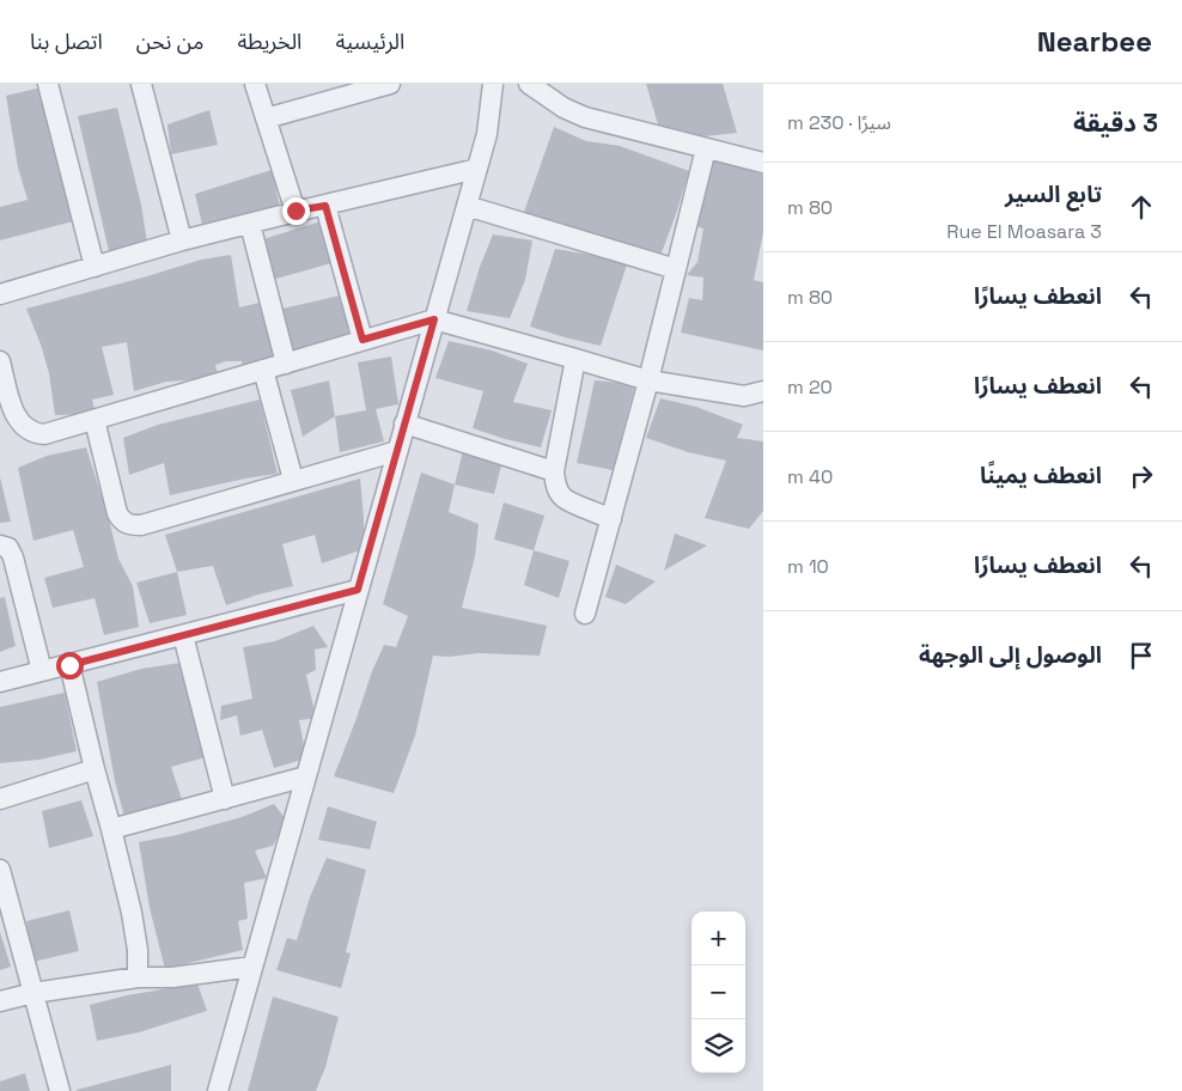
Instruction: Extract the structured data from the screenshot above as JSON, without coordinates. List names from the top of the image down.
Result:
{
  "page": {
    "header": "Nearbee",
    "nav": [
      "الرئيسية",
      "الخريطة",
      "من نحن",
      "اتصل بنا"
    ],
    "heading": ["3 دقيقة", "سيرًا · 230 m"],
    "list": [
      ["تابع السير", "Rue El Moasara 3", "80 m"],
      ["انعطف يسارًا", "80 m"],
      ["انعطف يسارًا", "20 m"],
      ["انعطف يمينًا", "40 m"],
      ["انعطف يسارًا", "10 m"],
      "الوصول إلى الوجهة"
    ],
    "map_buttons": ["+", "−"]
  }
}
